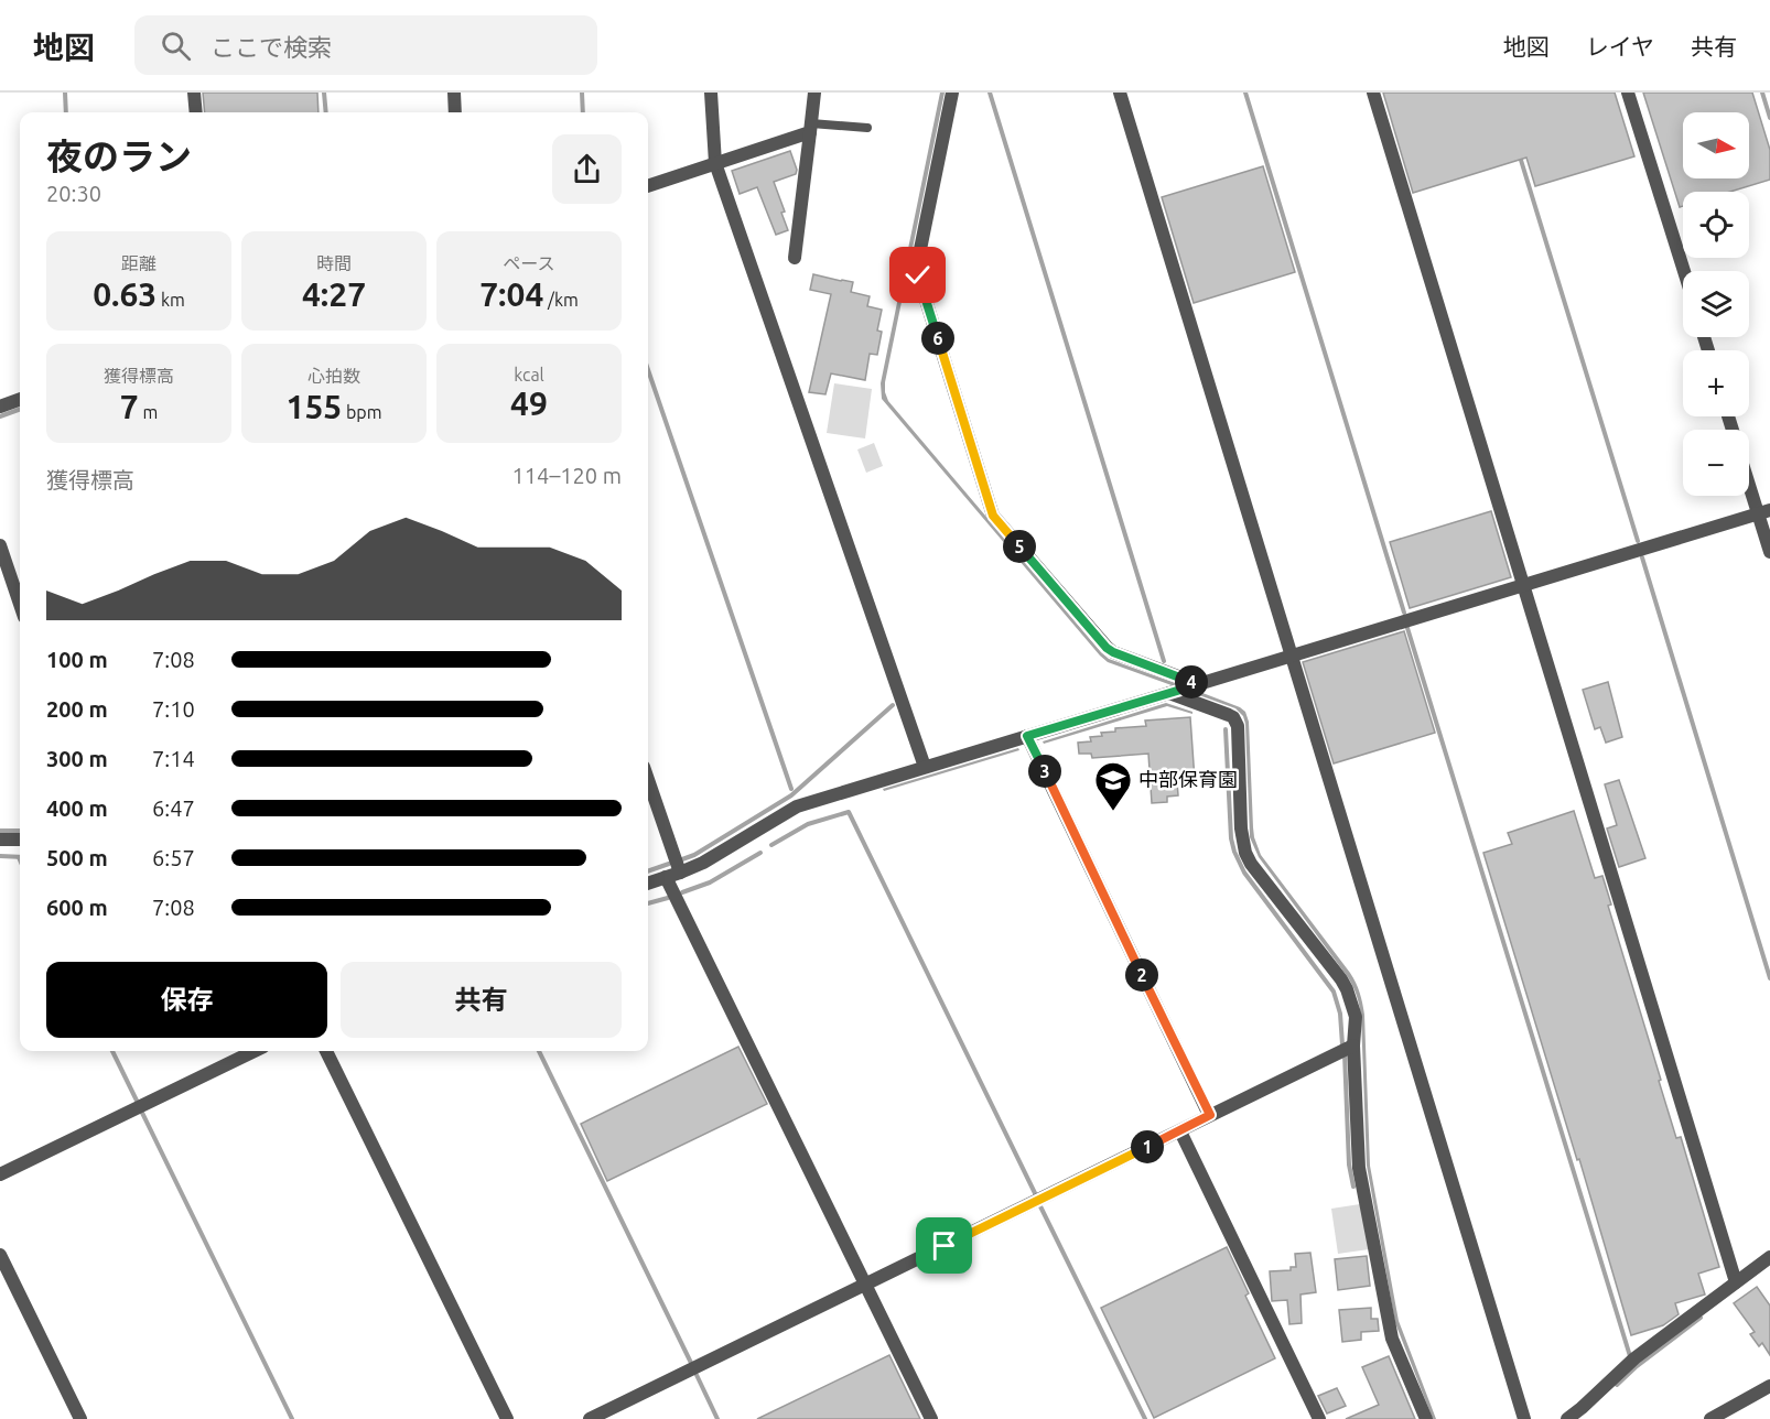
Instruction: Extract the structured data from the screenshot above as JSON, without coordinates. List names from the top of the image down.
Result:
{
  "places": {
    "school or university": ["中部保育園"]
  },
  "north": "right",
  "page": {
    "header": "地図",
    "search": "ここで検索",
    "nav": ["地図", "レイヤ", "共有"],
    "map_buttons": ["+", "−"],
    "heading": ["夜のラン", "20:30"],
    "stats": [
      ["距離", "0.63 km"],
      ["時間", "4:27"],
      ["ペース", "7:04 /km"],
      ["獲得標高", "7 m"],
      ["心拍数", "155 bpm"],
      ["kcal", "49"]
    ],
    "pins": [
      "6",
      "5",
      "4",
      "3",
      "2",
      "1"
    ],
    "chart": ["獲得標高", "114–120 m"],
    "list": [
      {
        "name": "100 m",
        "note": "7:08"
      },
      {
        "name": "200 m",
        "note": "7:10"
      },
      {
        "name": "300 m",
        "note": "7:14"
      },
      {
        "name": "400 m",
        "note": "6:47"
      },
      {
        "name": "500 m",
        "note": "6:57"
      },
      {
        "name": "600 m",
        "note": "7:08"
      }
    ],
    "buttons": ["保存", "共有"]
  }
}
